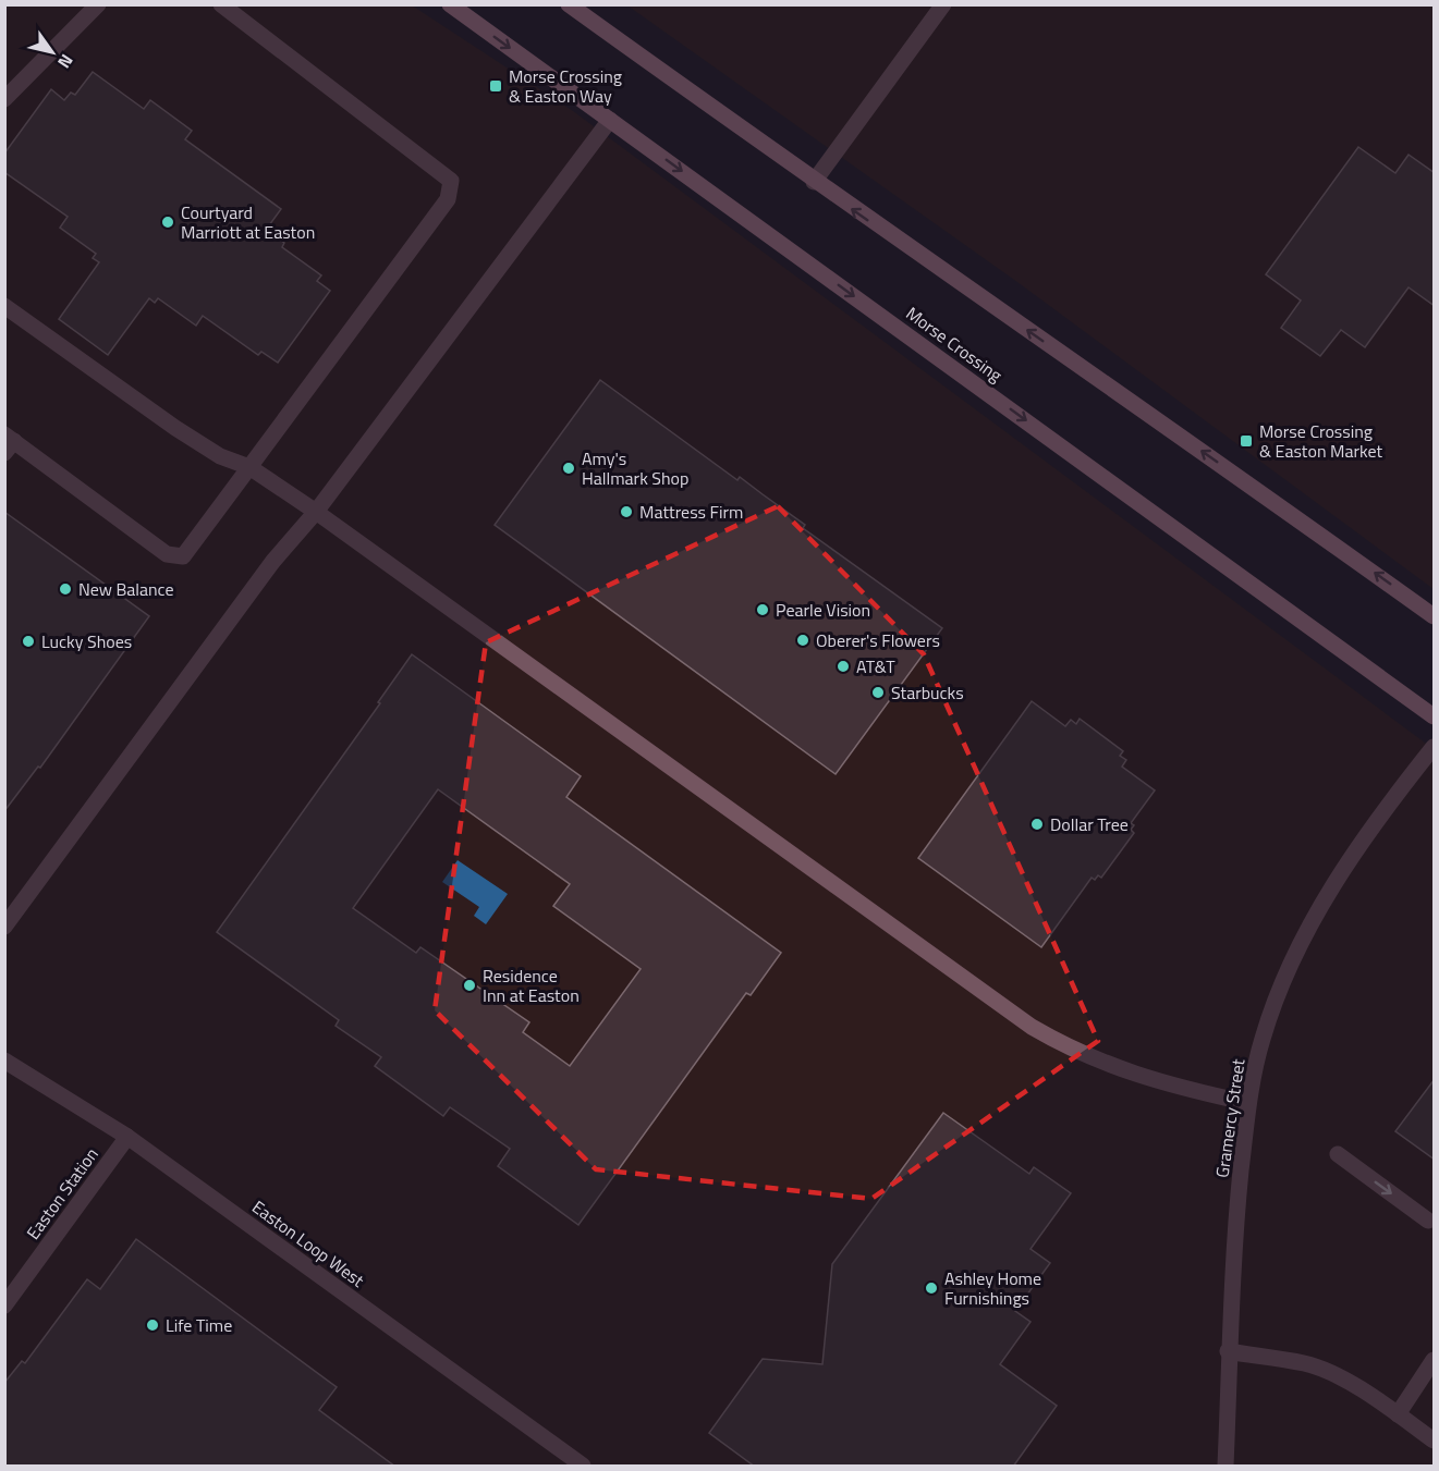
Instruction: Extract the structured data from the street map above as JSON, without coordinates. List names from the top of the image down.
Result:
{
  "streets": {
    "main road": ["Morse Crossing"],
    "street": ["Gramercy Street", "Easton Station", "Easton Loop West"]
  },
  "crossings": [
    ["Easton Station", "Easton Loop West"]
  ],
  "places": {
    "transit": ["Morse Crossing & Easton Way", "Morse Crossing & Easton Market"],
    "other": [
      "Courtyard Marriott at Easton",
      "Amy's Hallmark Shop",
      "Mattress Firm",
      "New Balance",
      "Pearle Vision",
      "Oberer's Flowers",
      "Lucky Shoes",
      "AT&T",
      "Starbucks",
      "Dollar Tree",
      "Residence Inn at Easton",
      "Ashley Home Furnishings",
      "Life Time"
    ]
  },
  "north": "bottom right"
}
